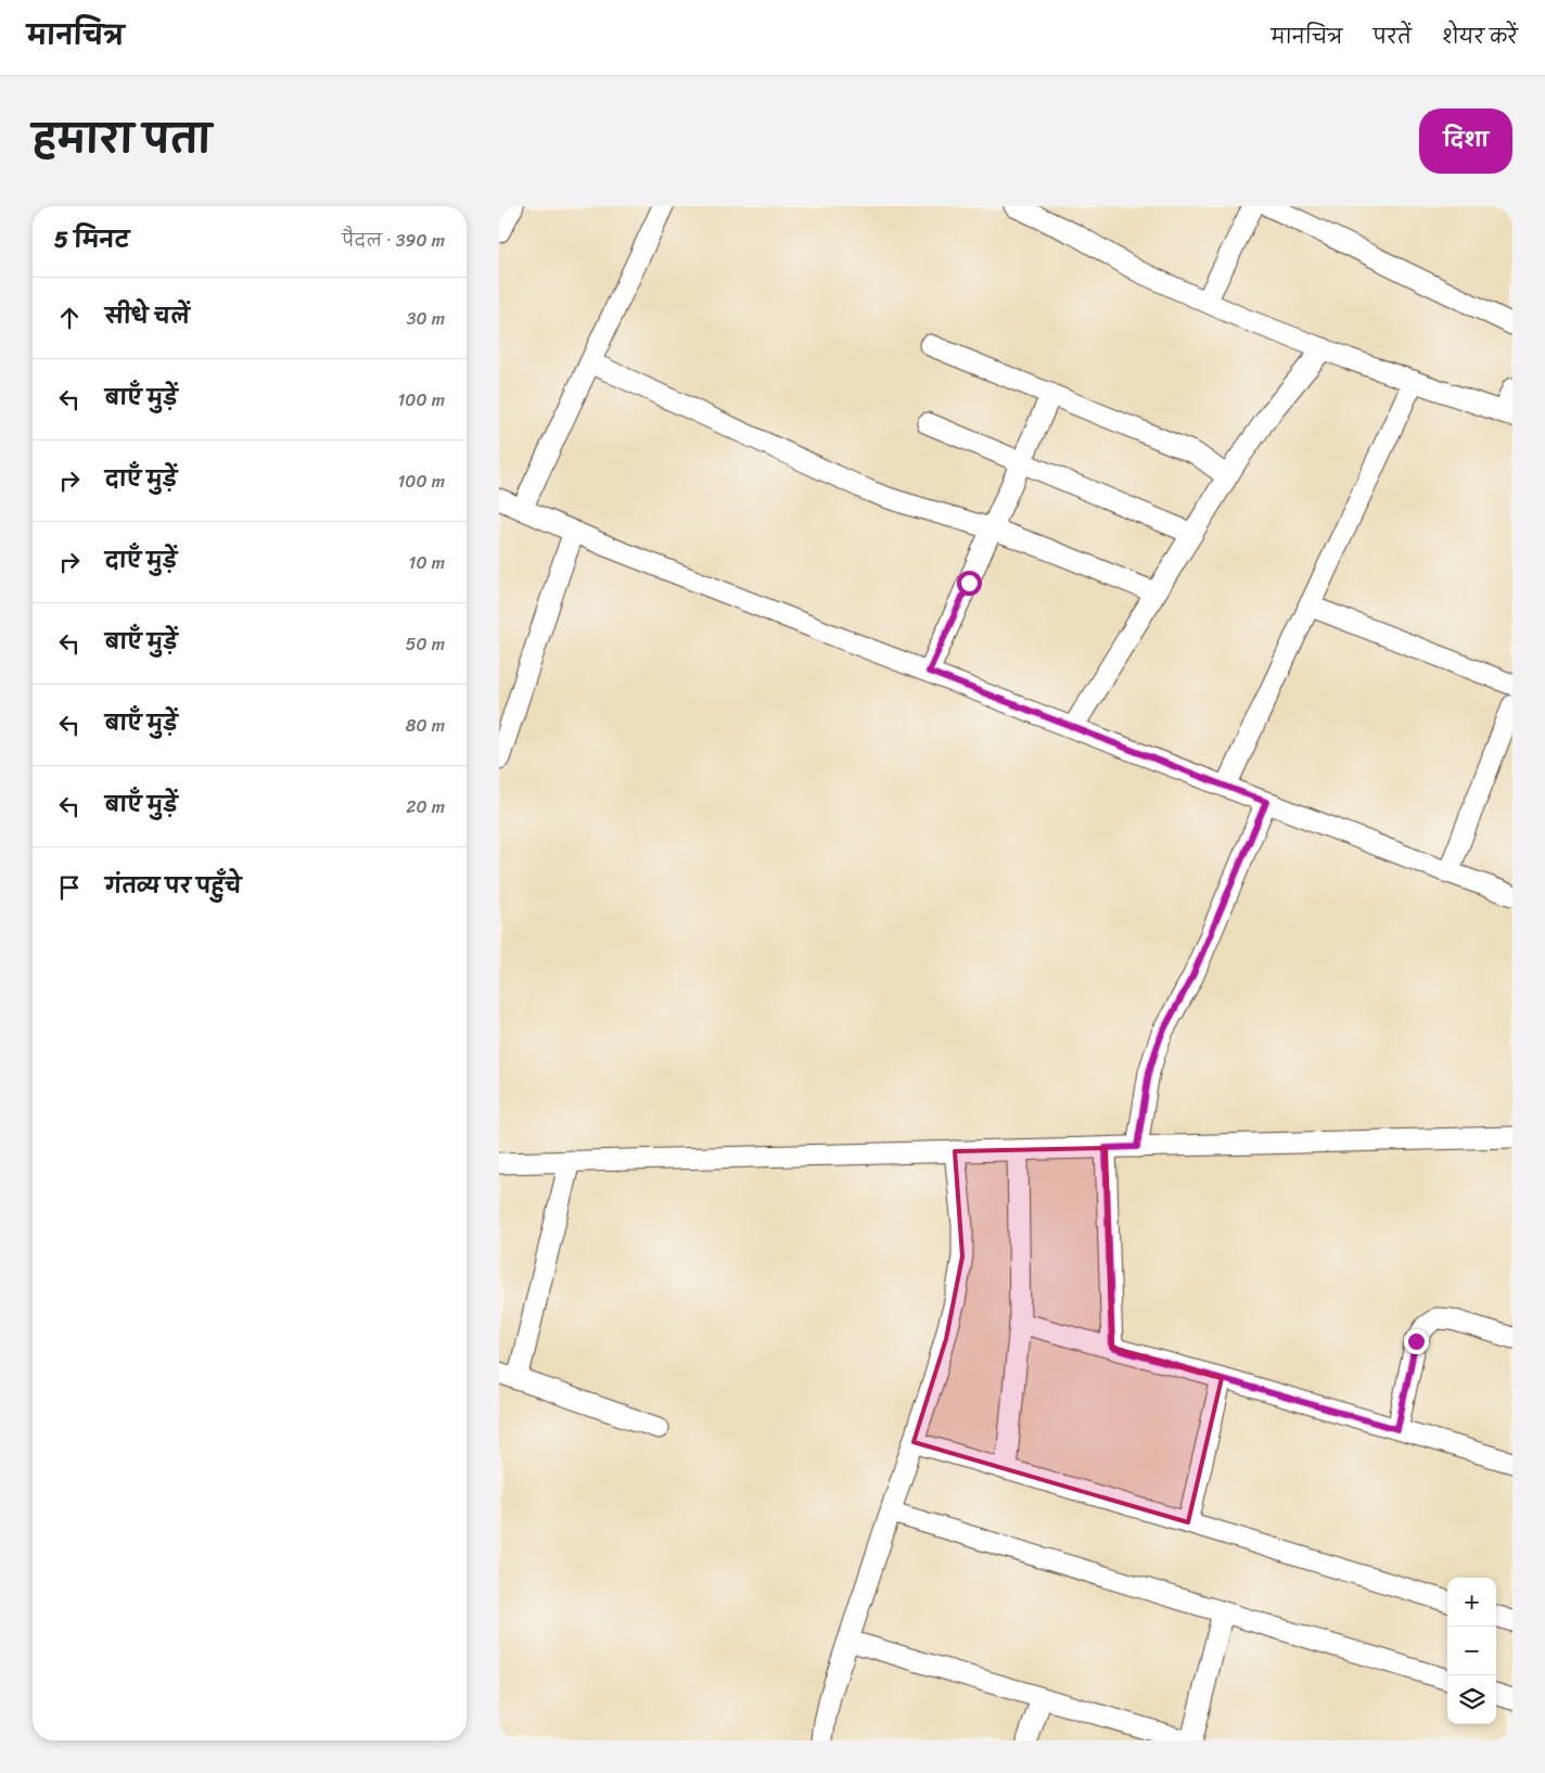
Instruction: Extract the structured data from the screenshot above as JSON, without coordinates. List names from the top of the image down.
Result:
{
  "page": {
    "header": "मानचित्र",
    "nav": ["मानचित्र", "परतें", "शेयर करें"],
    "title": "हमारा पता",
    "buttons": "दिशा",
    "heading": ["5 मिनट", "पैदल · 390 m"],
    "list": [
      ["सीधे चलें", "30 m"],
      ["बाएँ मुड़ें", "100 m"],
      ["दाएँ मुड़ें", "100 m"],
      ["दाएँ मुड़ें", "10 m"],
      ["बाएँ मुड़ें", "50 m"],
      ["बाएँ मुड़ें", "80 m"],
      ["बाएँ मुड़ें", "20 m"],
      "गंतव्य पर पहुँचे"
    ],
    "map_buttons": ["+", "−"]
  }
}
